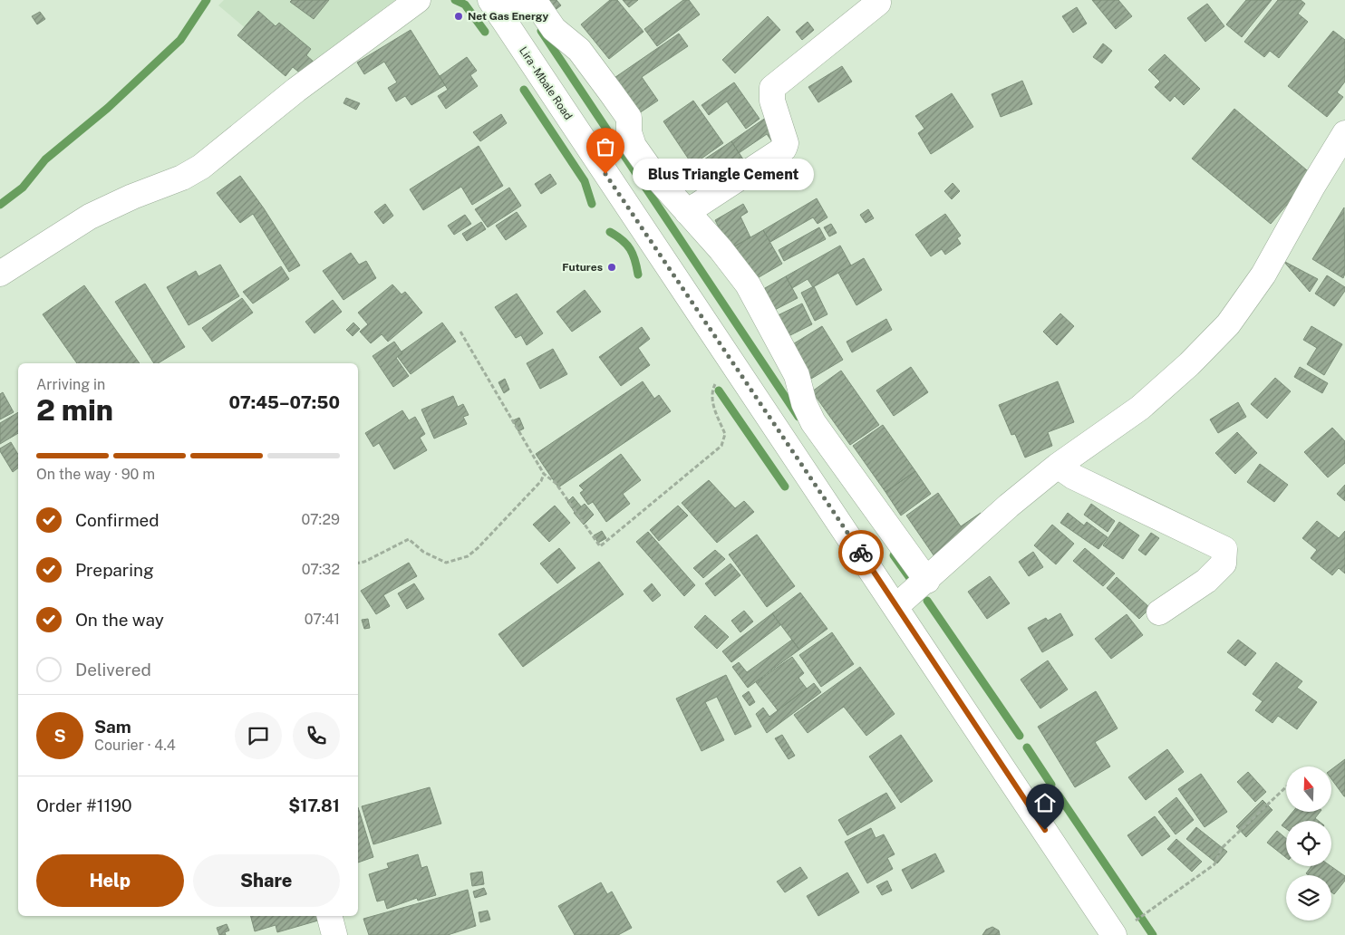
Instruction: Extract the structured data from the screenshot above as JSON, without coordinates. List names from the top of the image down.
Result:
{
  "streets": {
    "street": ["Lira - Mbale Road"]
  },
  "places": ["Net Gas Energy", "Blus Triangle Cement", "Futures"],
  "north": "top",
  "page": {
    "bubble": "Blus Triangle Cement",
    "heading": ["2 min", "Arriving in", "07:45–07:50"],
    "panel": [
      "Sam",
      "Courier · 4.4",
      "Order #1190",
      "$17.81"
    ],
    "bar": "On the way · 90 m",
    "list": [
      ["Confirmed", "07:29"],
      ["Preparing", "07:32"],
      ["On the way", "07:41"],
      "Delivered"
    ],
    "round": "S",
    "buttons": ["Help", "Share"]
  }
}
